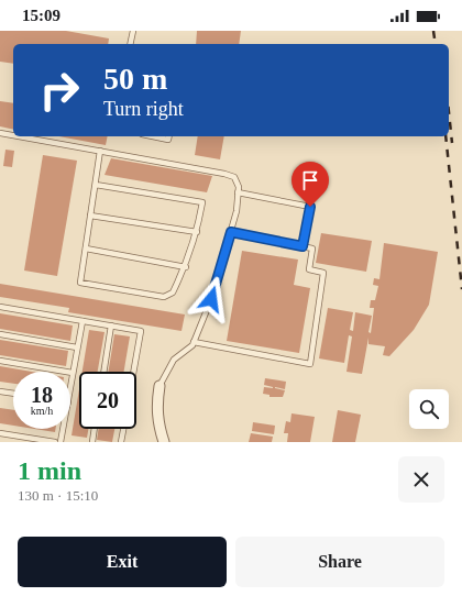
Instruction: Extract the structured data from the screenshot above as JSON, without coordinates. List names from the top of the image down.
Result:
{
  "page": {
    "status": "15:09",
    "turn": ["50 m", "Turn right"],
    "speed": "18 km/h",
    "limit": "20",
    "heading": ["1 min", "130 m · 15:10"],
    "buttons": ["Exit", "Share"]
  }
}
